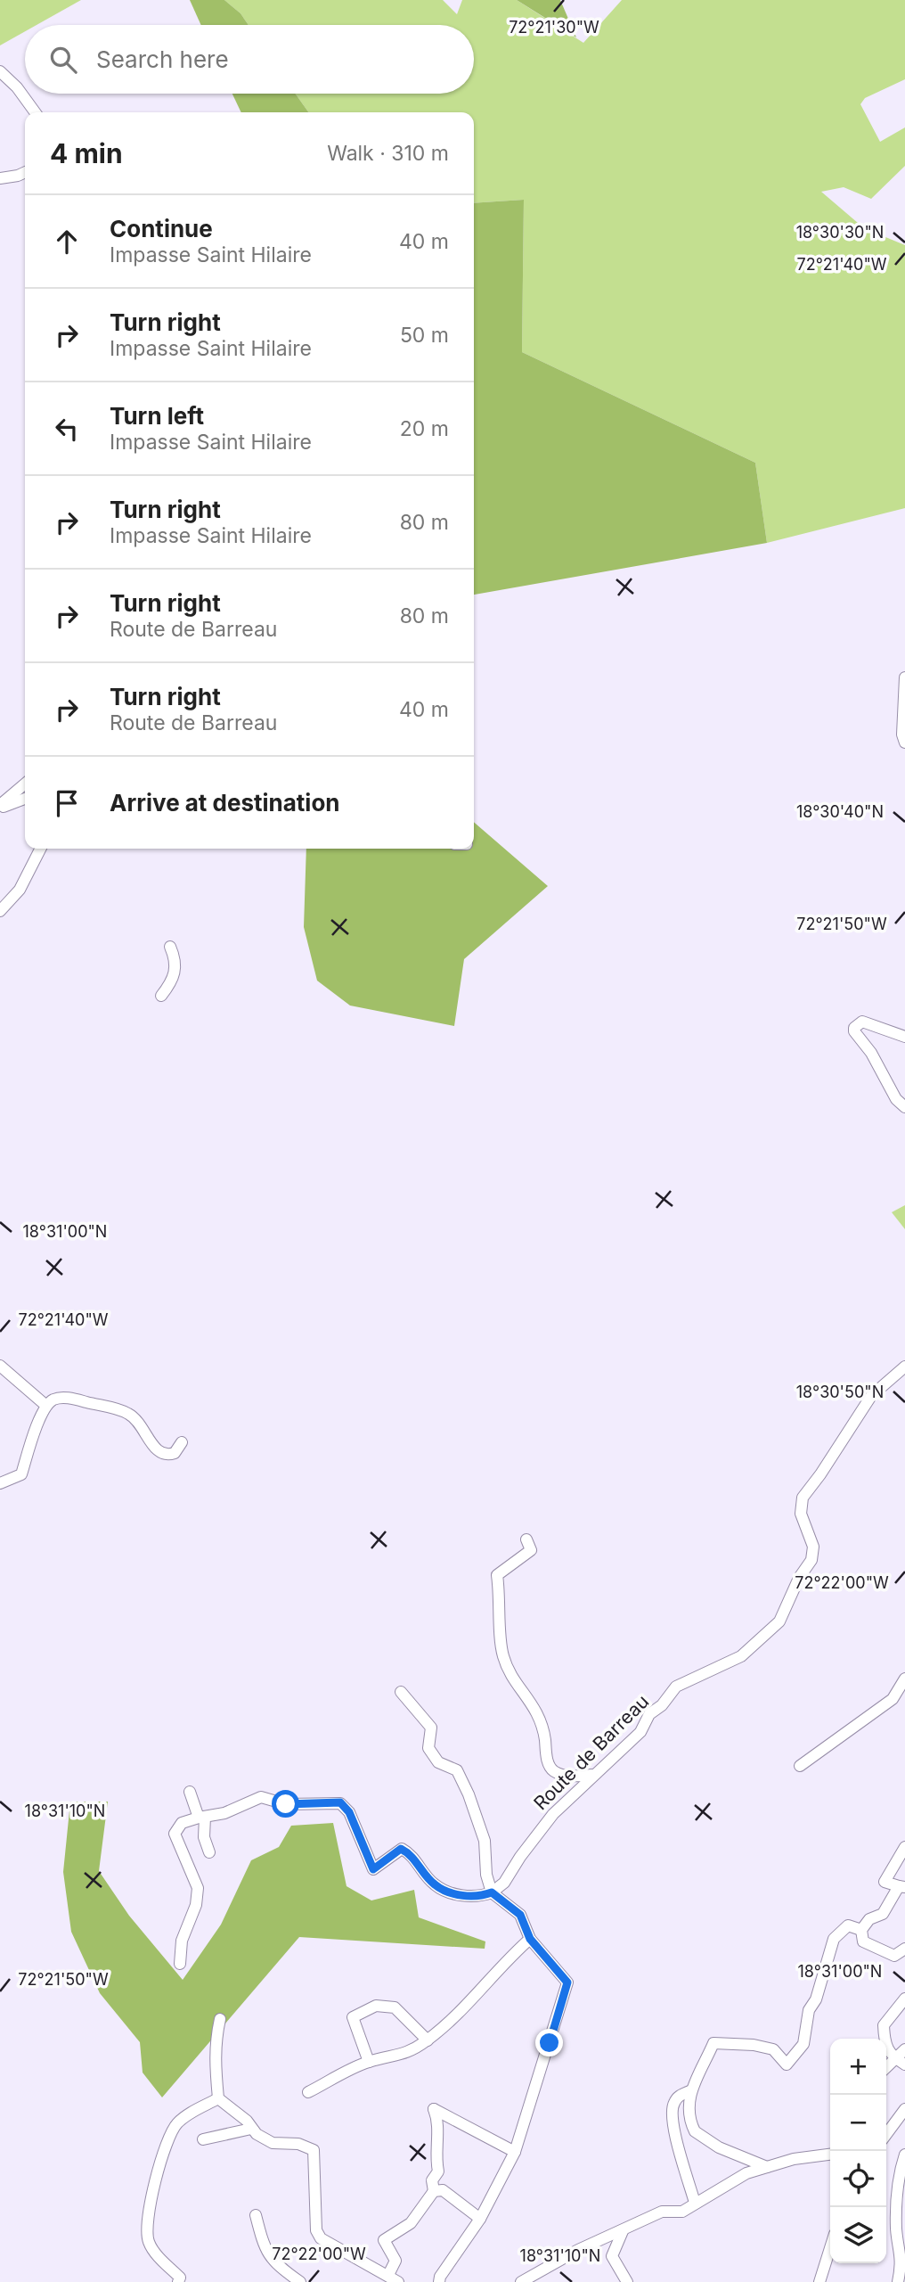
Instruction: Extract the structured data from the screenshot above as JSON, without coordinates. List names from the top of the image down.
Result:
{
  "streets": {
    "street": ["Route de Barreau"]
  },
  "page": {
    "search": "Search here",
    "heading": ["4 min", "Walk · 310 m"],
    "list": [
      ["Continue", "Impasse Saint Hilaire", "40 m"],
      ["Turn right", "Impasse Saint Hilaire", "50 m"],
      ["Turn left", "Impasse Saint Hilaire", "20 m"],
      ["Turn right", "Impasse Saint Hilaire", "80 m"],
      ["Turn right", "Route de Barreau", "80 m"],
      ["Turn right", "Route de Barreau", "40 m"],
      "Arrive at destination"
    ],
    "map_buttons": ["+", "−"]
  },
  "coordinates": [
    "72°21'30\"W",
    "18°30'30\"N",
    "72°21'40\"W",
    "18°30'40\"N",
    "72°21'50\"W",
    "18°31'00\"N",
    "18°30'50\"N",
    "72°22'00\"W",
    "18°31'10\"N"
  ]
}
